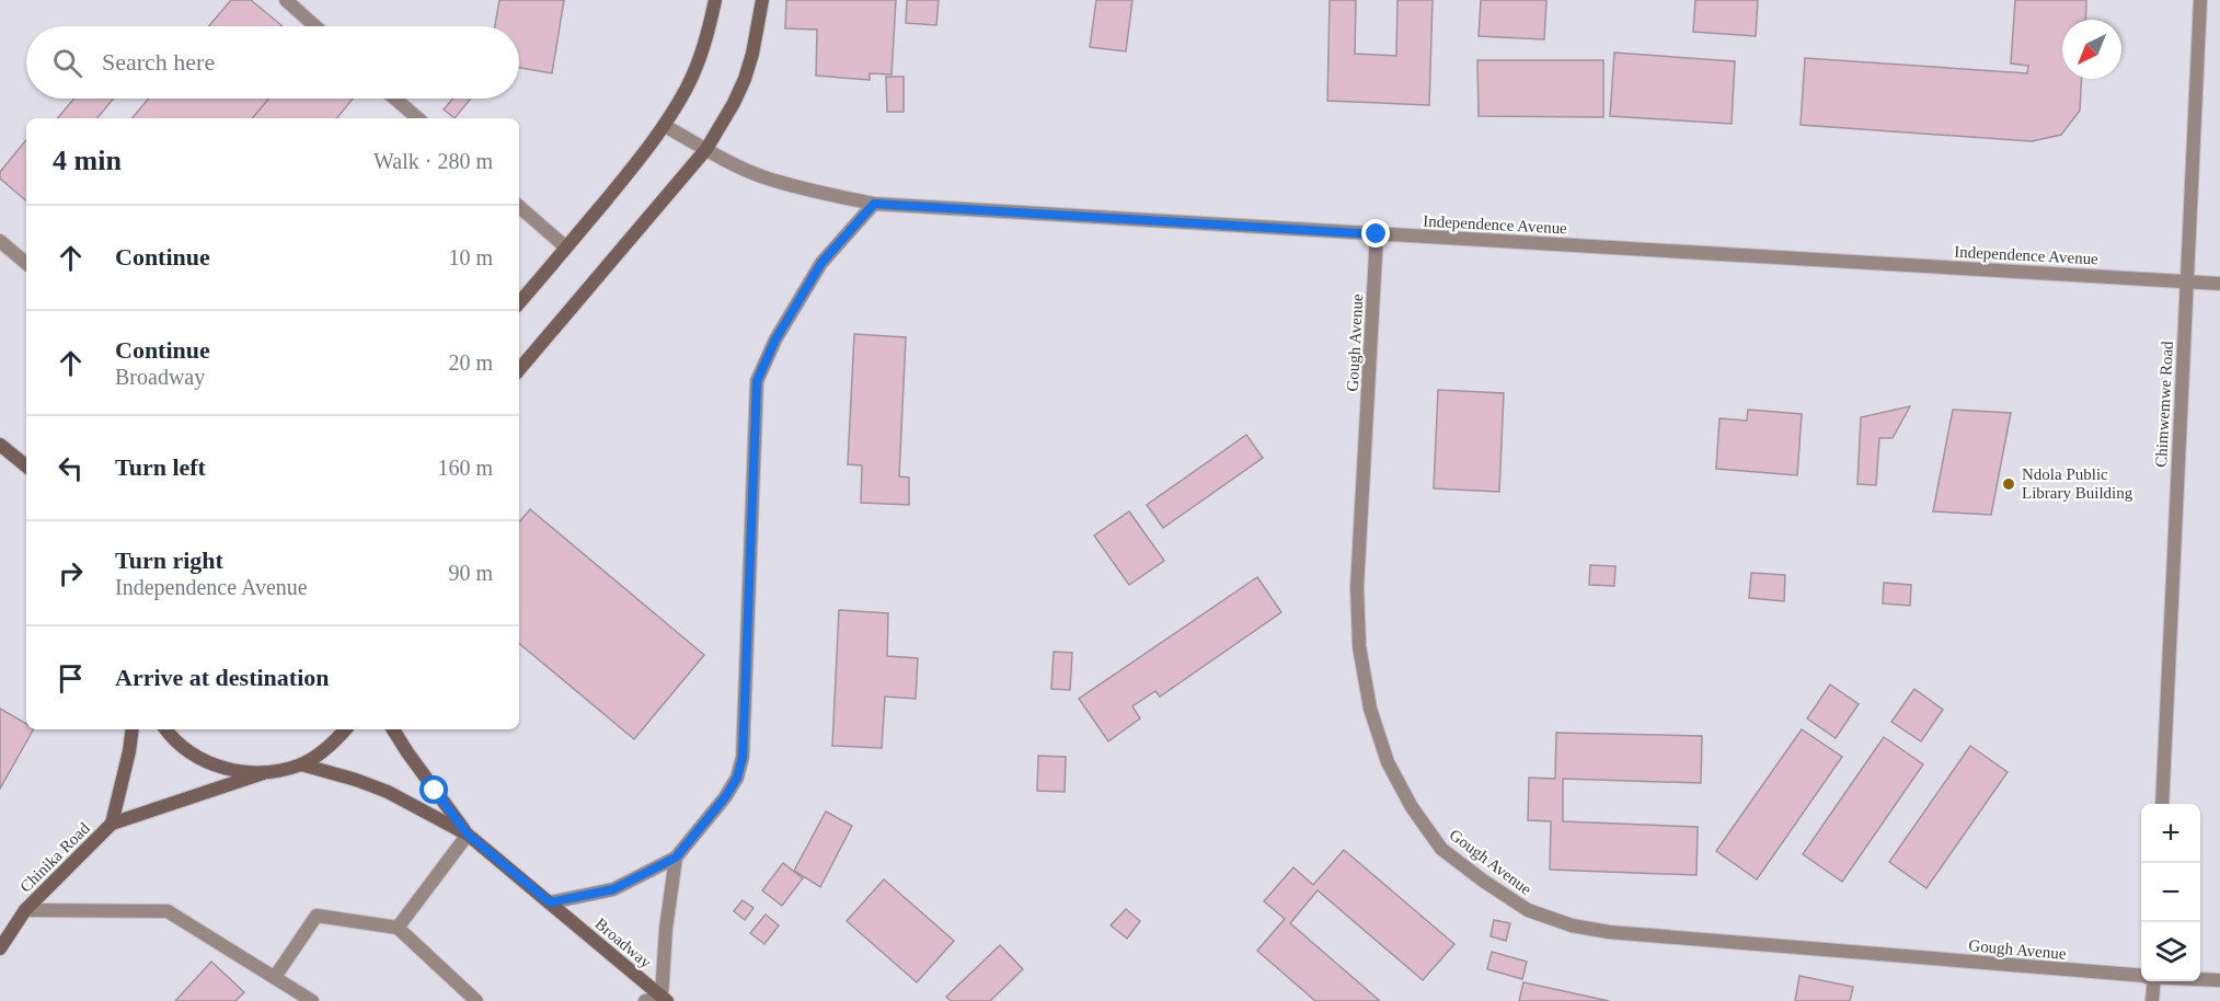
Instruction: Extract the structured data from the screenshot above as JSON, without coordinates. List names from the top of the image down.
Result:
{
  "streets": {
    "main road": ["Chinika Road", "Broadway"],
    "street": ["Independence Avenue", "Gough Avenue", "Chimwemwe Road"]
  },
  "crossings": [
    ["Independence Avenue", "Gough Avenue"],
    ["Independence Avenue", "Chimwemwe Road"]
  ],
  "places": ["Ndola Public Library Building"],
  "north": "bottom left",
  "page": {
    "search": "Search here",
    "heading": ["4 min", "Walk · 280 m"],
    "list": [
      ["Continue", "10 m"],
      ["Continue", "Broadway", "20 m"],
      ["Turn left", "160 m"],
      ["Turn right", "Independence Avenue", "90 m"],
      "Arrive at destination"
    ],
    "map_buttons": ["+", "−"]
  }
}
